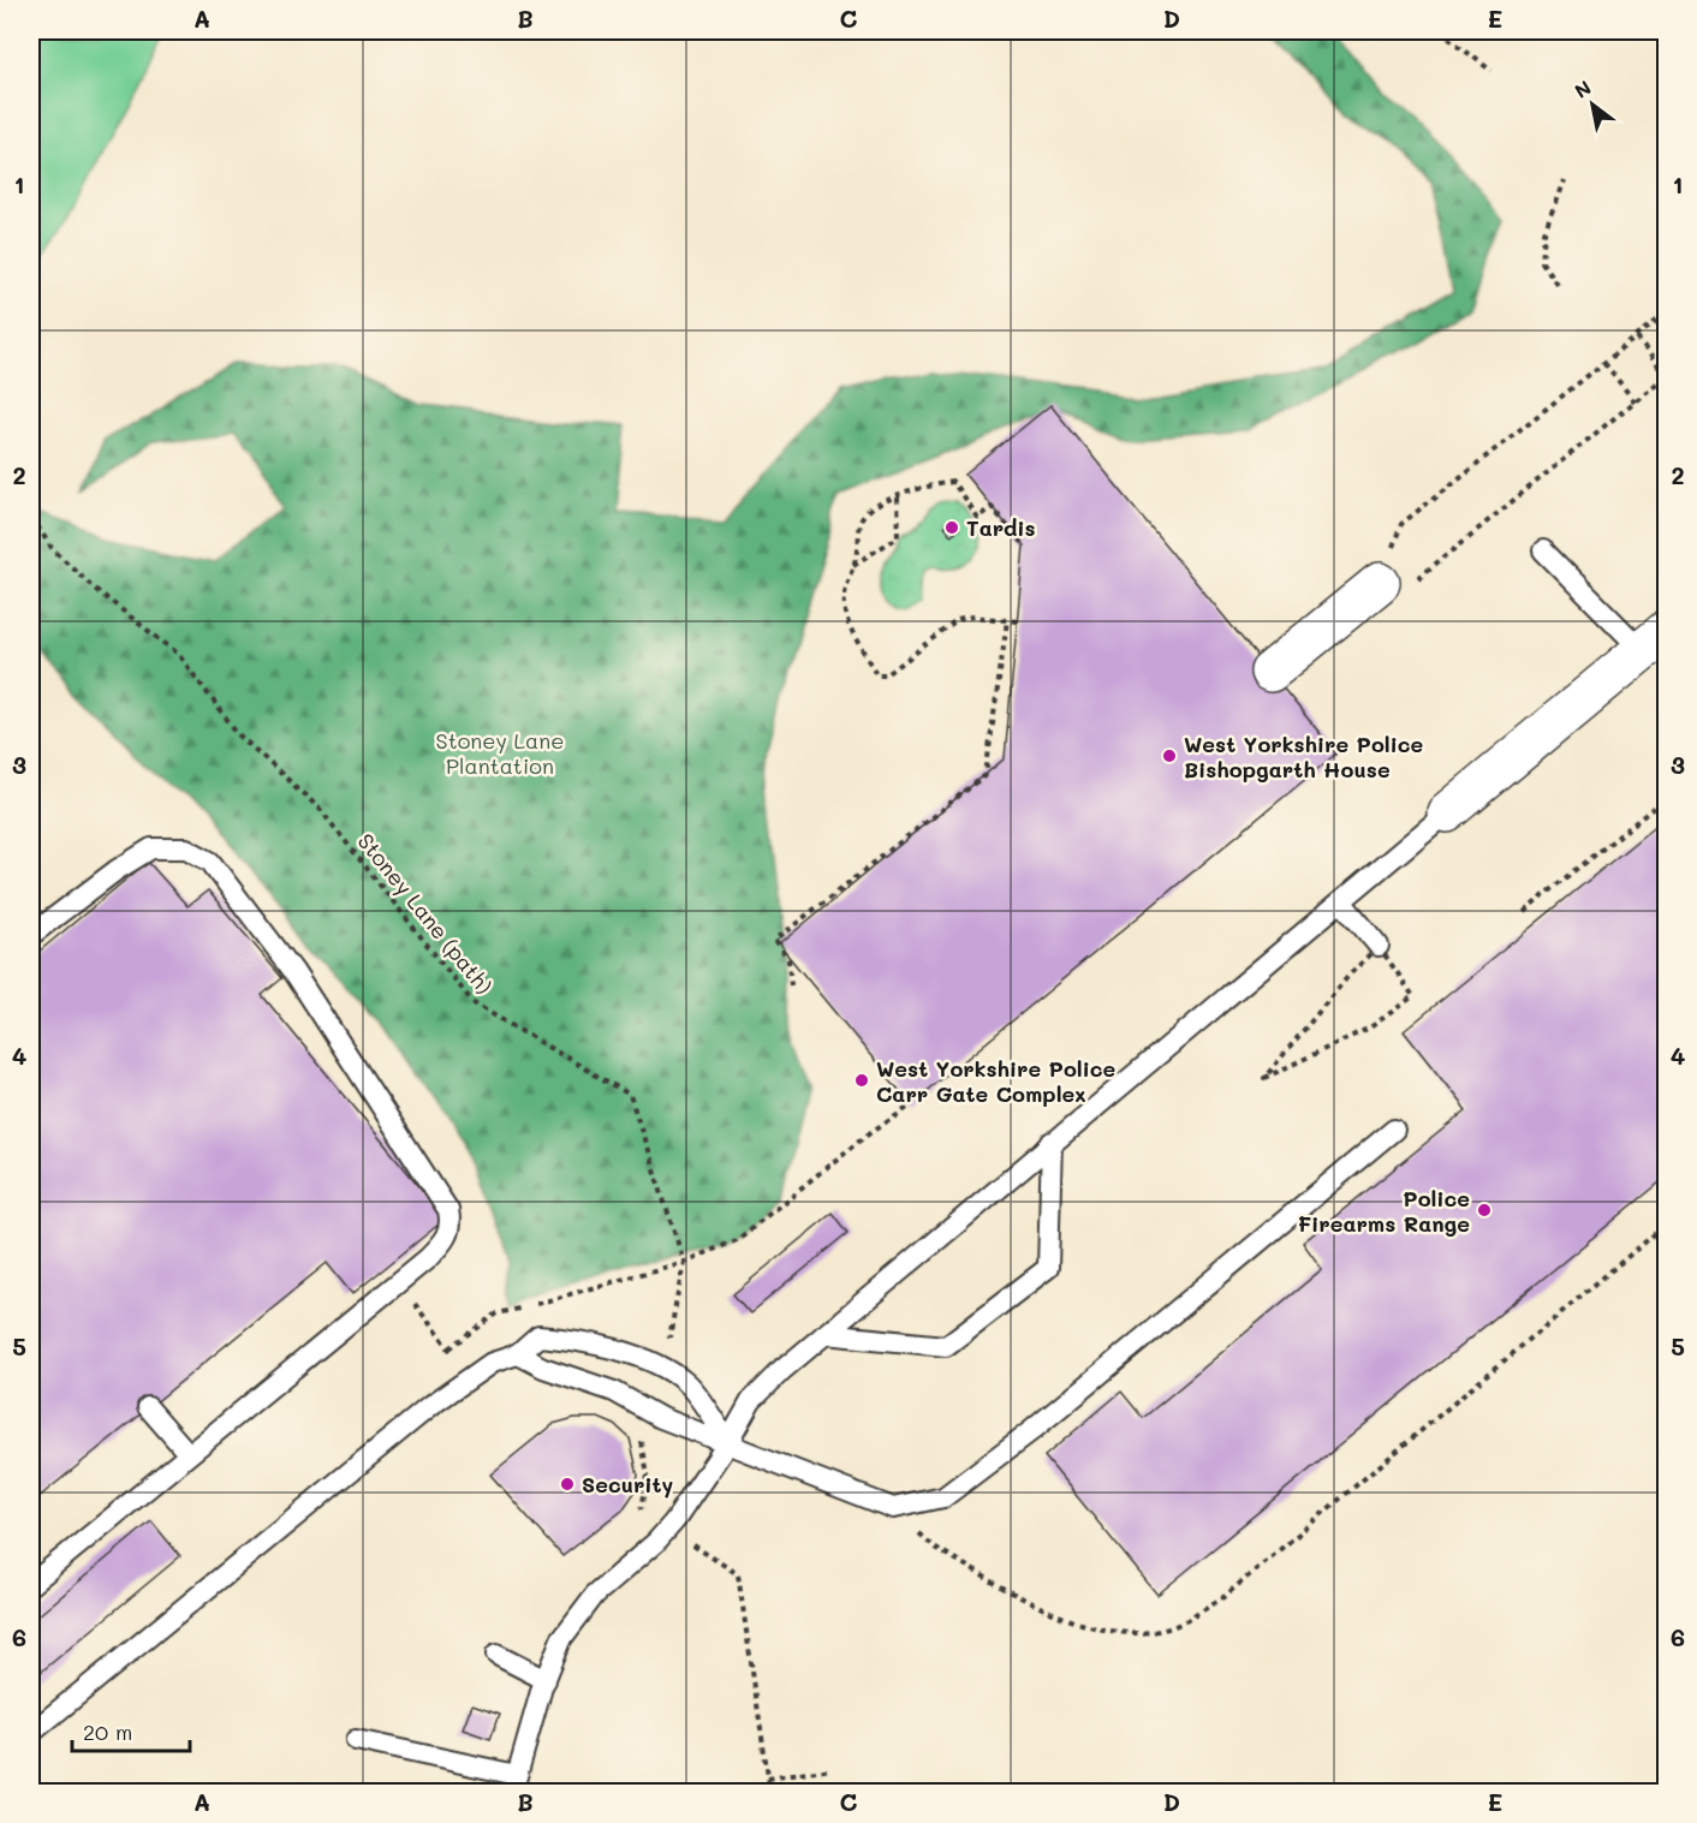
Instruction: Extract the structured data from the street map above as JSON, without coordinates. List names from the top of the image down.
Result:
{
  "streets": {
    "path": ["Stoney Lane (path)"]
  },
  "parks": ["Stoney Lane Plantation"],
  "places": [
    "Tardis",
    "West Yorkshire Police Bishopgarth House",
    "West Yorkshire Police Carr Gate Complex",
    "Police Firearms Range",
    "Security"
  ],
  "scale_bar": "20 m",
  "north": "top left",
  "grid": {
    "columns": [
      "A",
      "B",
      "C",
      "D",
      "E"
    ],
    "rows": [
      "1",
      "2",
      "3",
      "4",
      "5",
      "6"
    ]
  }
}
